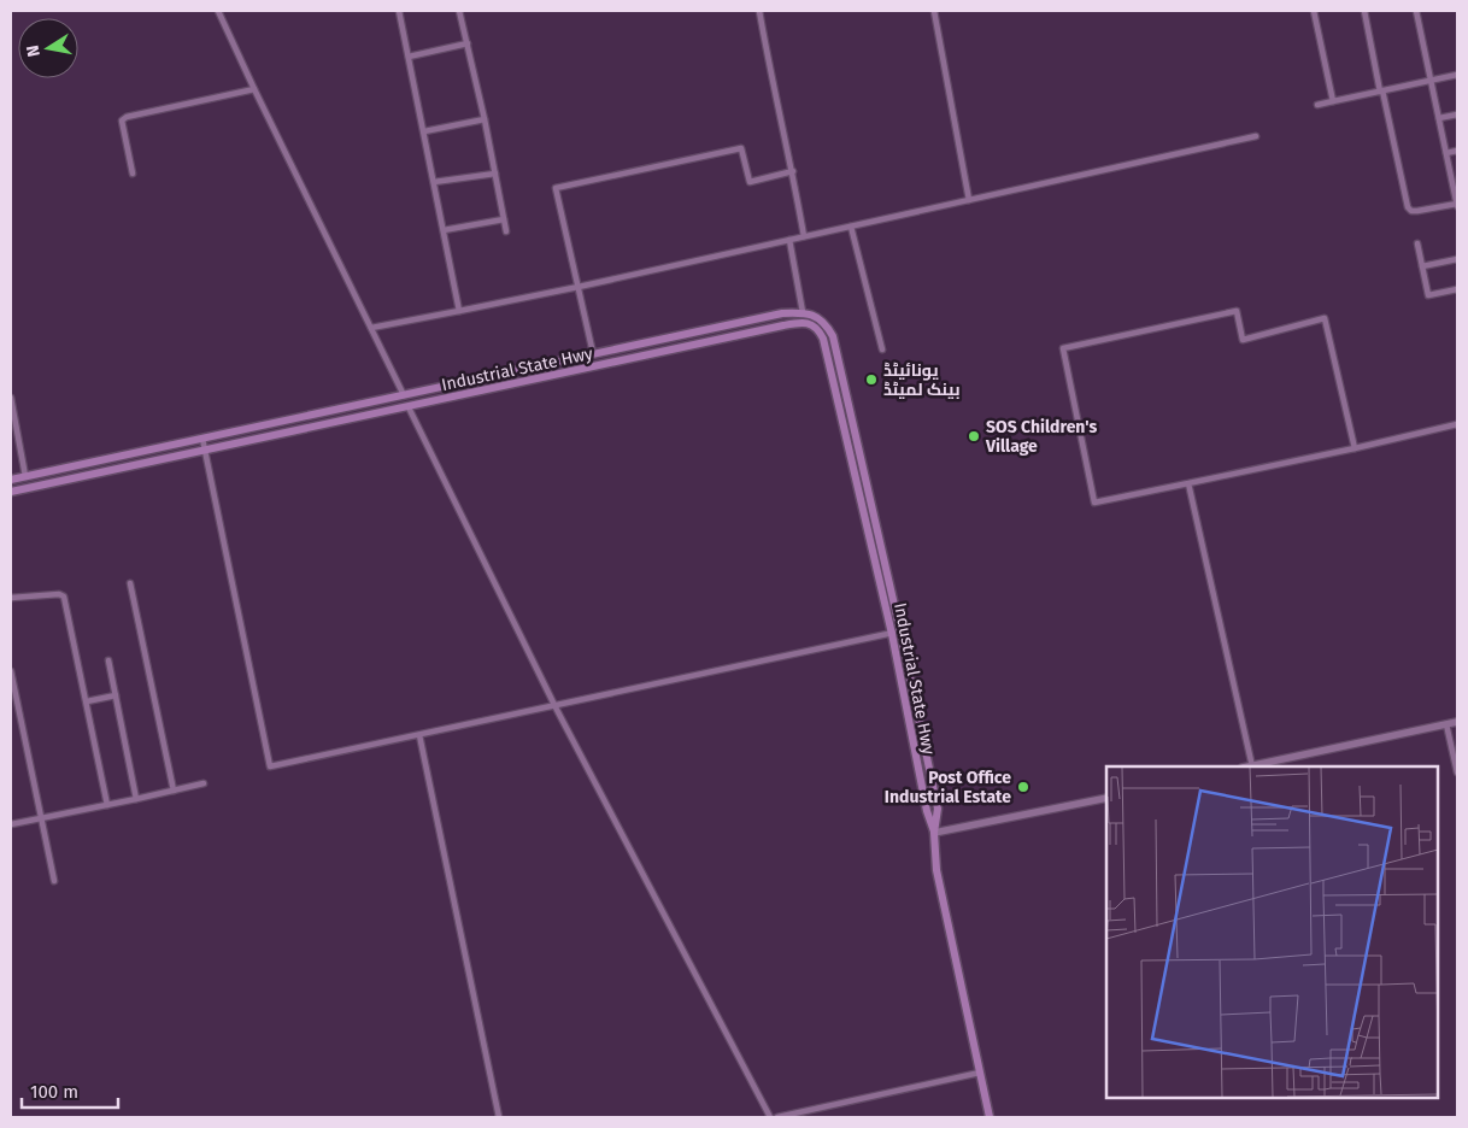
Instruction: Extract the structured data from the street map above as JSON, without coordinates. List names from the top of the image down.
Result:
{
  "streets": {
    "main road": ["Industrial State Hwy"]
  },
  "places": ["یونائیٹڈ بینک لمیٹڈ", "SOS Children's Village", "Post Office Industrial Estate"],
  "scale_bar": "100 m",
  "north": "left"
}
